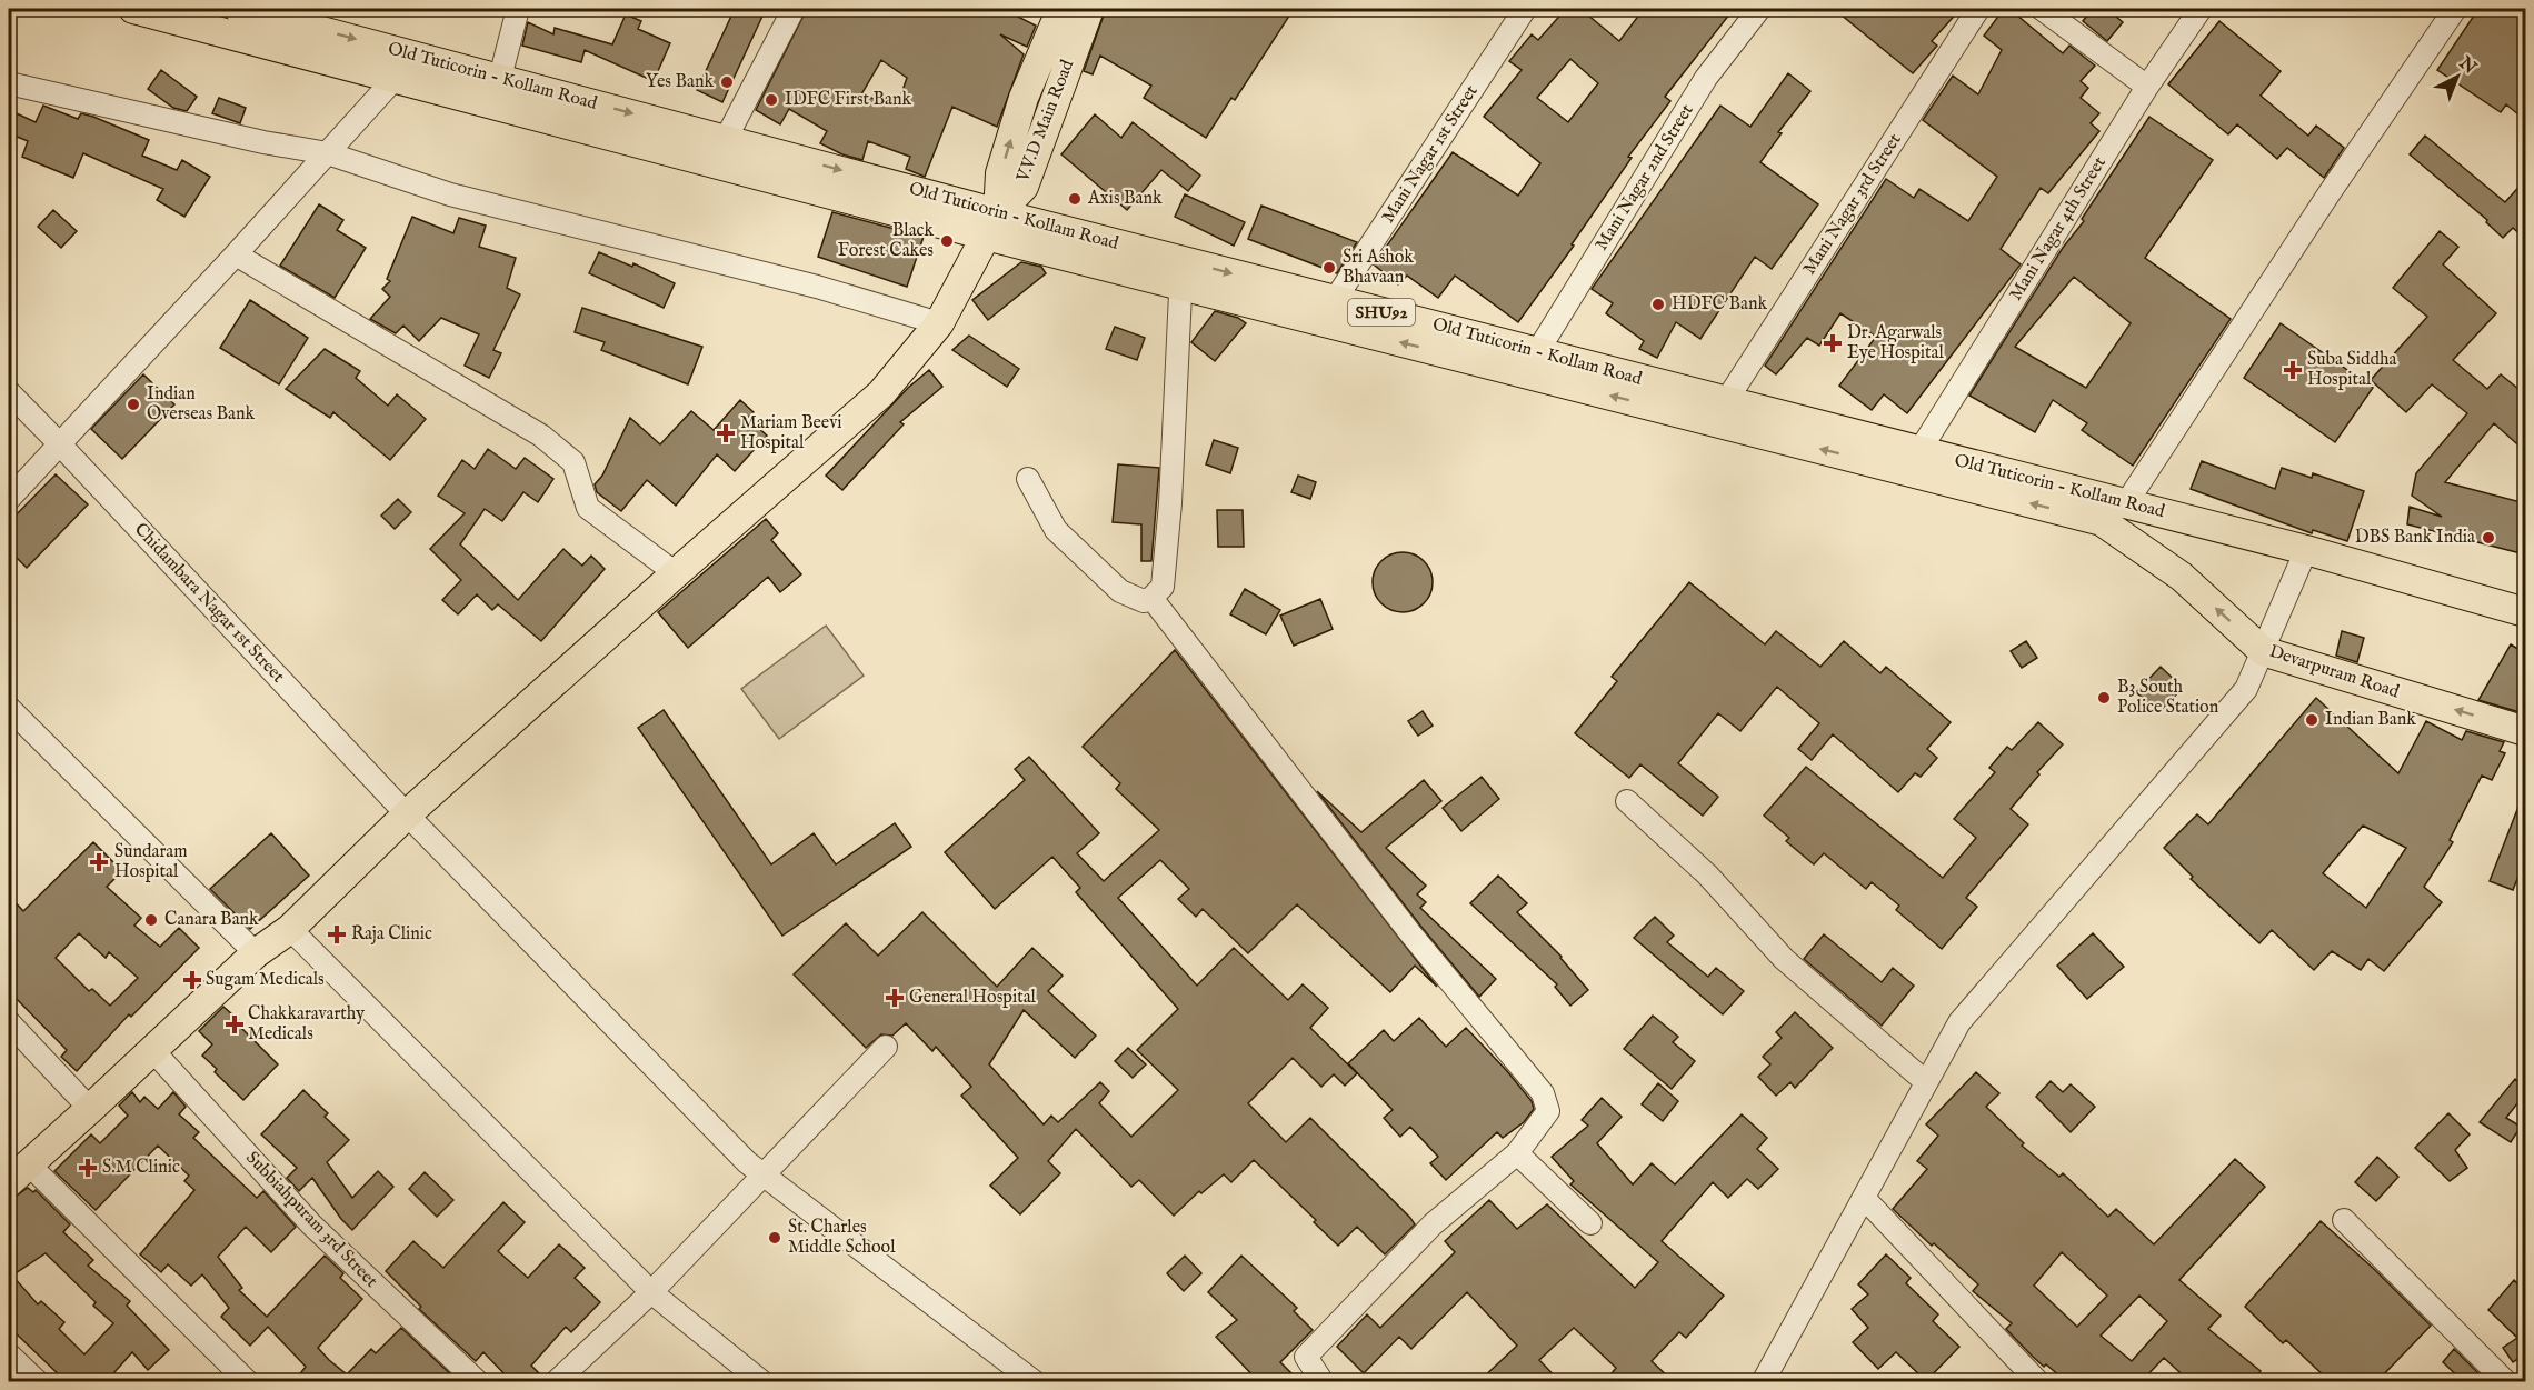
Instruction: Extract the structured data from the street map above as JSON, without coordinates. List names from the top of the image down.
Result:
{
  "streets": {
    "main road": [
      "Old Tuticorin - Kollam Road",
      "V.V.D Main Road",
      "SHU92",
      "Devarpuram Road"
    ],
    "street": [
      "Mani Nagar 1st Street",
      "Mani Nagar 2nd Street",
      "Mani Nagar 3rd Street",
      "Mani Nagar 4th Street",
      "Chidambara Nagar 1st Street",
      "Subbiahpuram 3rd Street"
    ]
  },
  "crossings": [
    ["Old Tuticorin - Kollam Road", "V.V.D Main Road"],
    ["Old Tuticorin - Kollam Road", "Mani Nagar 1st Street"],
    ["Old Tuticorin - Kollam Road", "Mani Nagar 2nd Street"],
    ["Old Tuticorin - Kollam Road", "Mani Nagar 3rd Street"],
    ["Old Tuticorin - Kollam Road", "Mani Nagar 4th Street"],
    ["Old Tuticorin - Kollam Road", "Devarpuram Road"]
  ],
  "one_way": ["Devarpuram Road"],
  "places": {
    "other": [
      "Yes Bank",
      "IDFC First Bank",
      "Axis Bank",
      "Black Forest Cakes",
      "Sri Ashok Bhavaan",
      "HDFC Bank",
      "Indian Overseas Bank",
      "DBS Bank India",
      "B3 South Police Station",
      "Indian Bank",
      "Canara Bank",
      "St. Charles Middle School"
    ],
    "health": [
      "Dr. Agarwals Eye Hospital",
      "Suba Siddha Hospital",
      "Mariam Beevi Hospital",
      "Sundaram Hospital",
      "Raja Clinic",
      "Sugam Medicals",
      "General Hospital",
      "Chakkaravarthy Medicals",
      "S.M Clinic"
    ]
  },
  "north": "top right"
}
